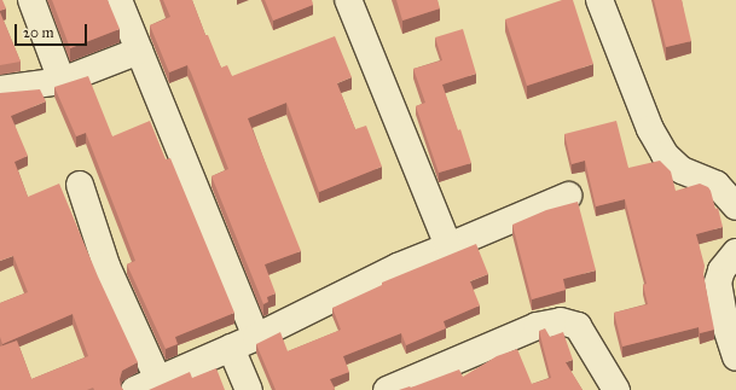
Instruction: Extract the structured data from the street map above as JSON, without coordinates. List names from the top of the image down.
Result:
{
  "scale_bar": "20 m"
}
